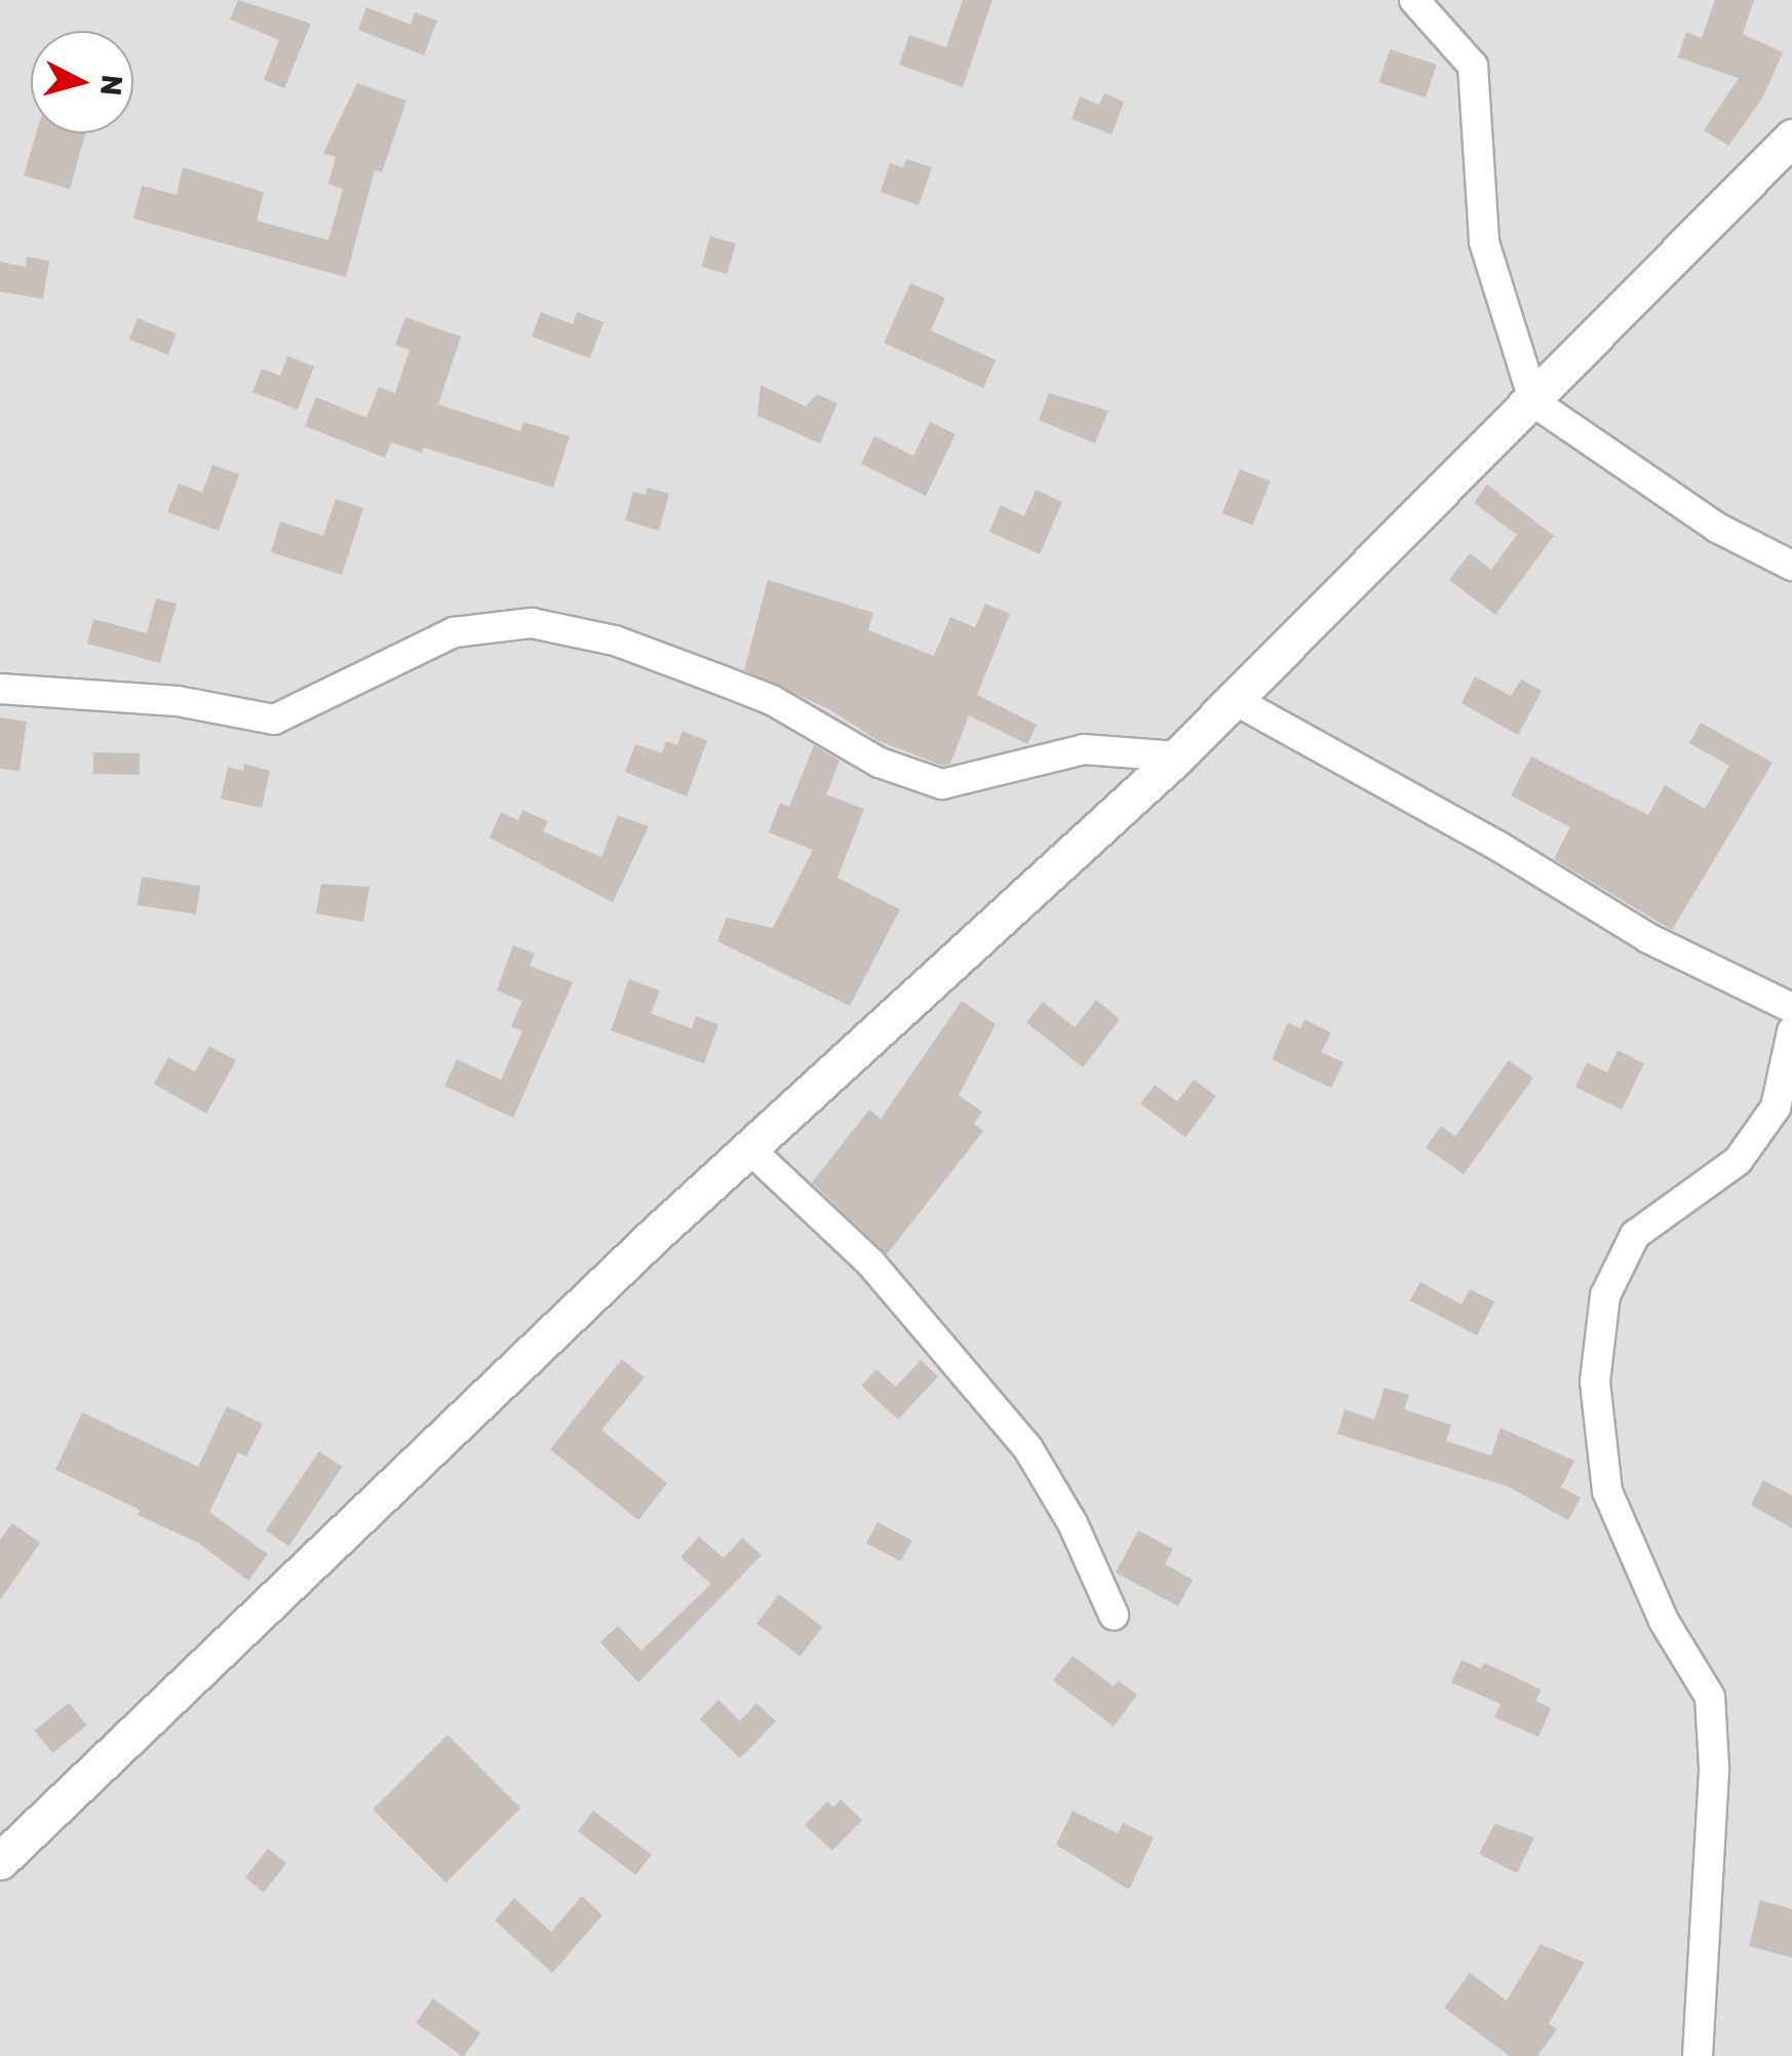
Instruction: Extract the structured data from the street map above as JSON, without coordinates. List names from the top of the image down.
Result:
{
  "north": "right"
}
